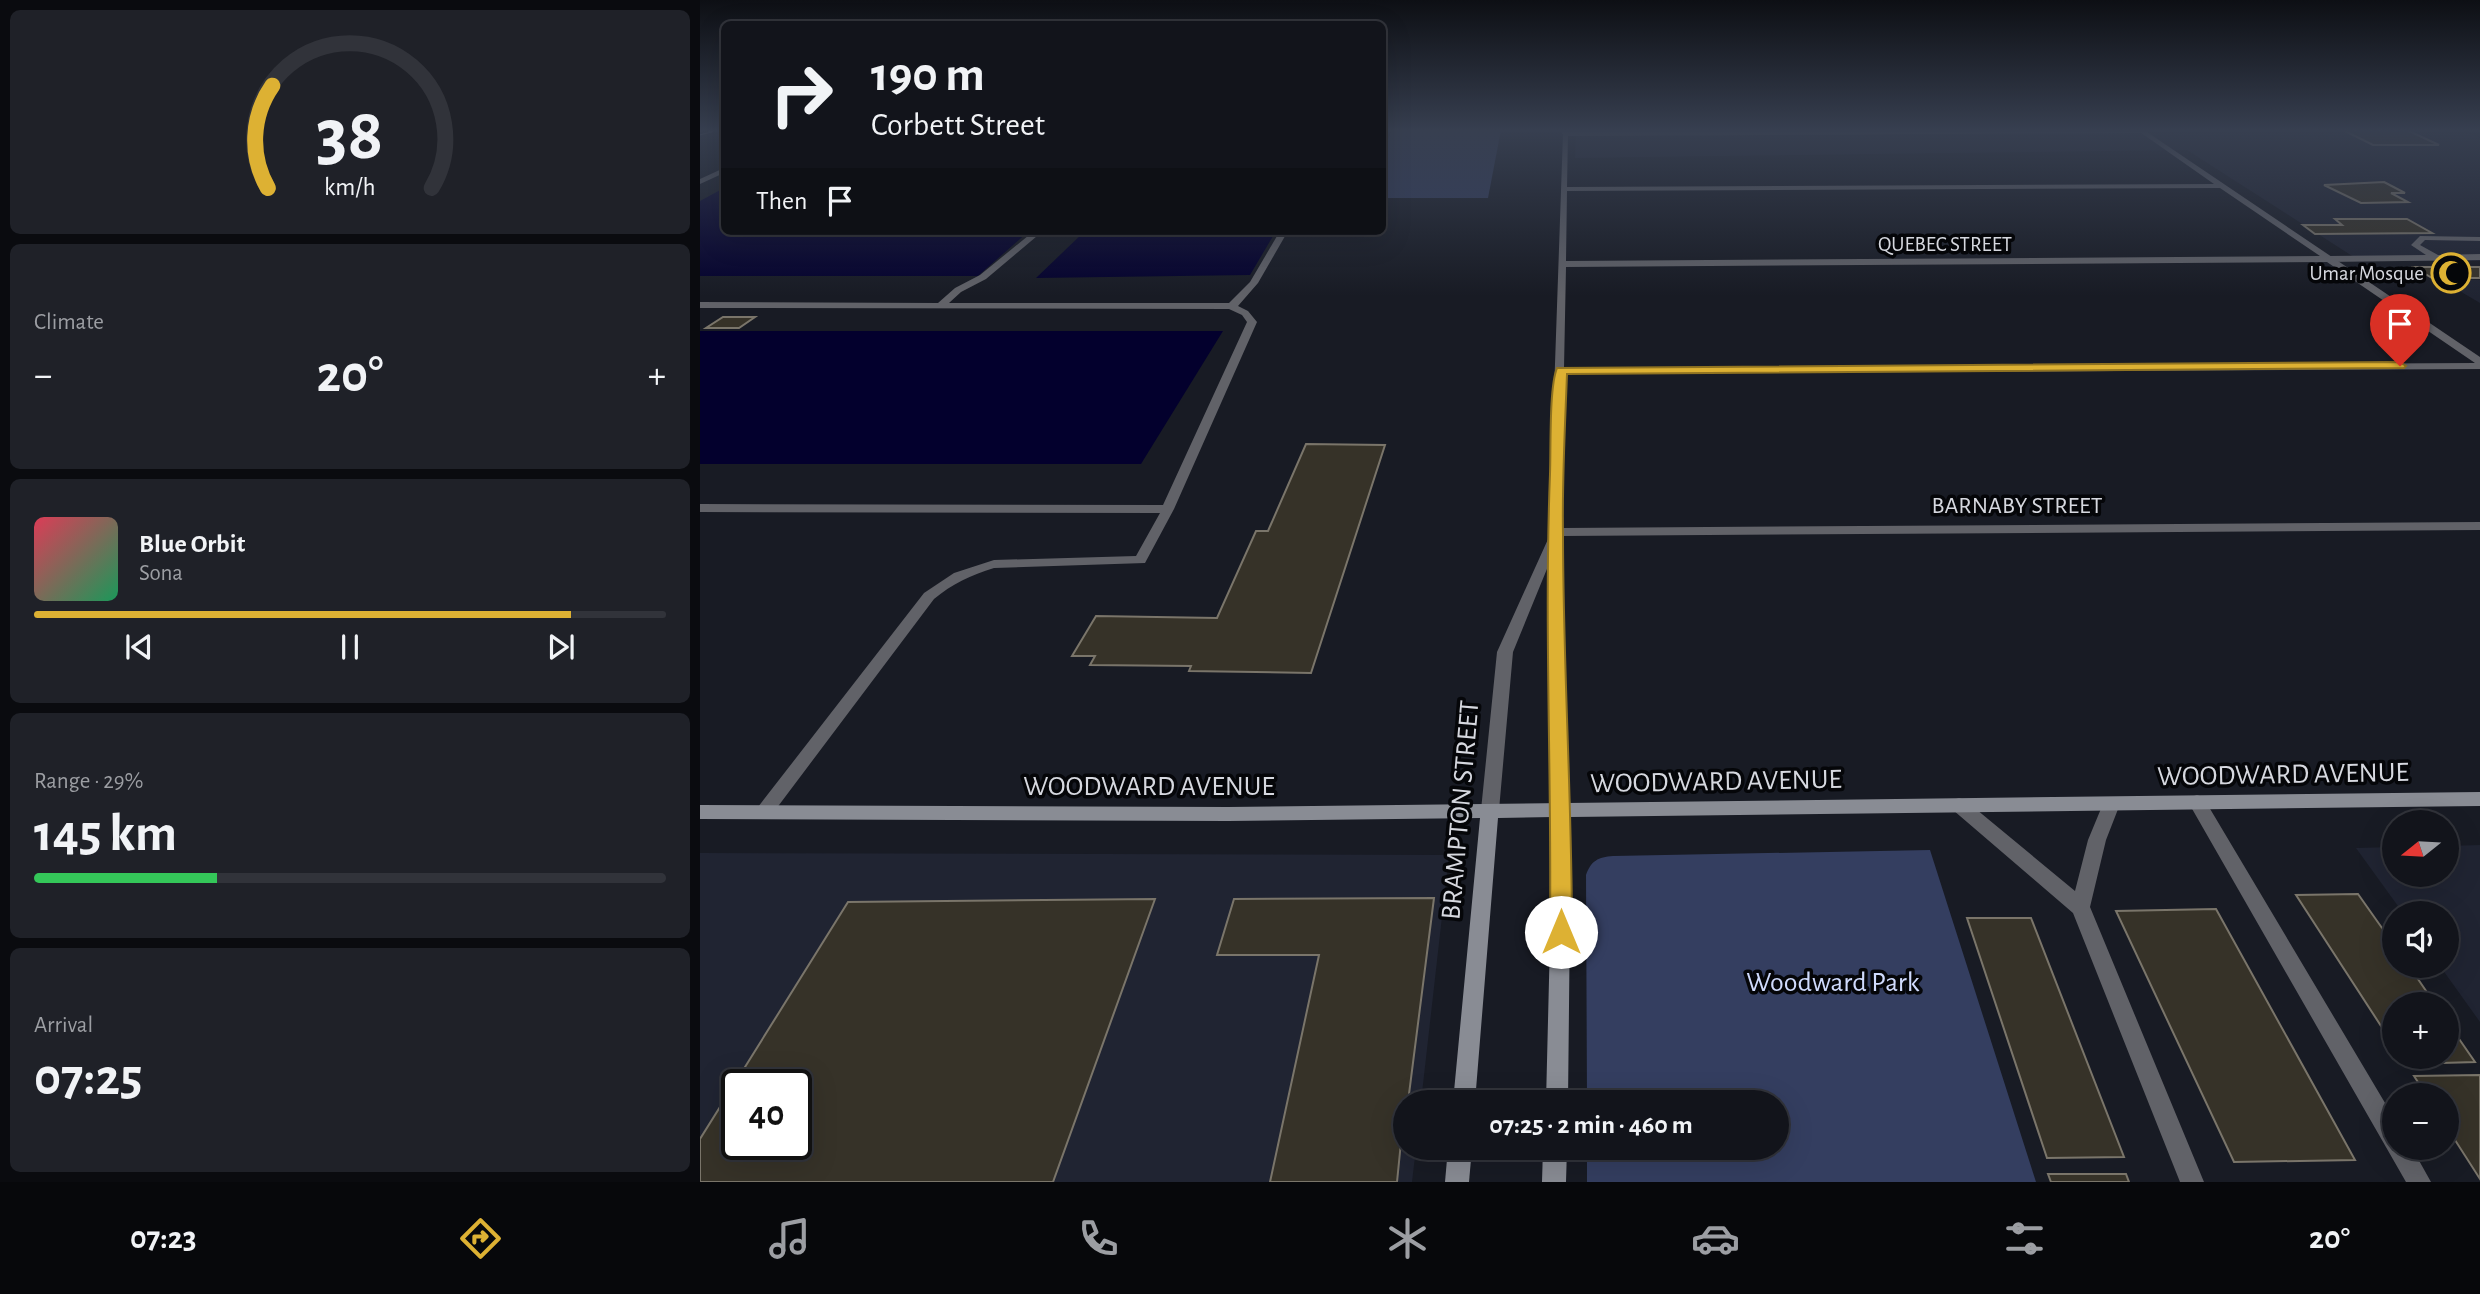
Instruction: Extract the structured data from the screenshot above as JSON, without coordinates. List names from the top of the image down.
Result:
{
  "streets": {
    "main road": ["WOODWARD AVENUE", "BRAMPTON STREET"],
    "street": ["QUEBEC STREET", "BARNABY STREET"]
  },
  "crossings": [
    ["QUEBEC STREET", "BRAMPTON STREET"],
    ["BARNABY STREET", "BRAMPTON STREET"],
    ["WOODWARD AVENUE", "BRAMPTON STREET"]
  ],
  "parks": ["Woodward Park"],
  "places": {
    "mosque": ["Umar Mosque"]
  },
  "north": "left",
  "page": {
    "turn": ["190 m", "Corbett Street"],
    "then": "Then",
    "tile": [
      "Climate",
      ["Range · 29%", "145 km"],
      ["Arrival", "07:25"]
    ],
    "heat": ["−", "20°", "+"],
    "song": ["Blue Orbit", "Sona"],
    "map_buttons": ["+", "−"],
    "limit": "40",
    "trip": "07:25 · 2 min · 460 m",
    "tabs": ["07:23", "20°"],
    "gauge": ["38", "km/h"]
  }
}
